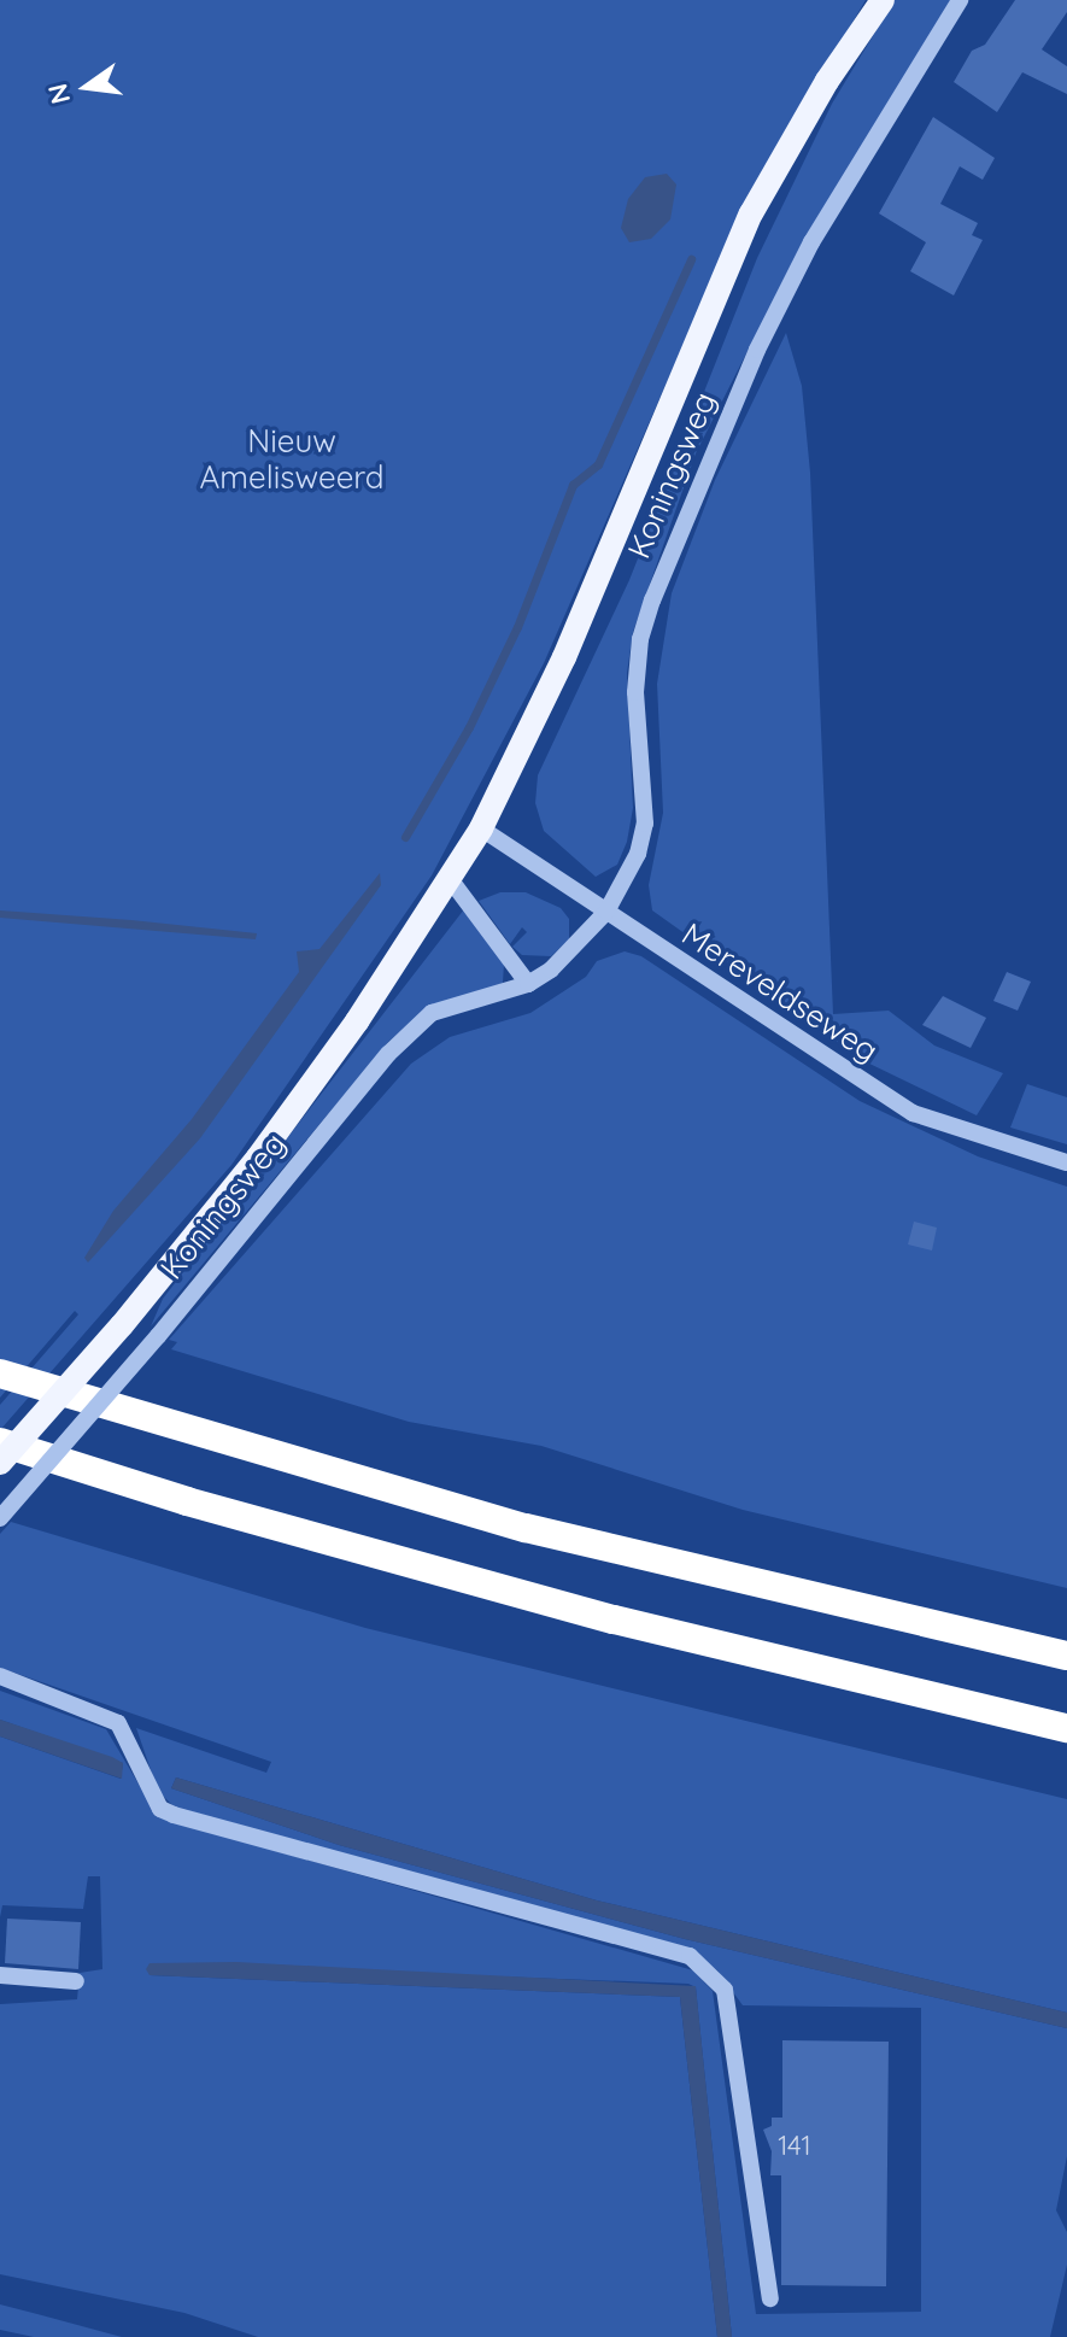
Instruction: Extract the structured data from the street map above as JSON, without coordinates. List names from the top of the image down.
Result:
{
  "streets": {
    "main road": ["Koningsweg"],
    "street": ["Mereveldseweg"]
  },
  "crossings": [
    ["Koningsweg", "Mereveldseweg"]
  ],
  "parks": ["Nieuw Amelisweerd"],
  "house_numbers": ["141"],
  "north": "left"
}
